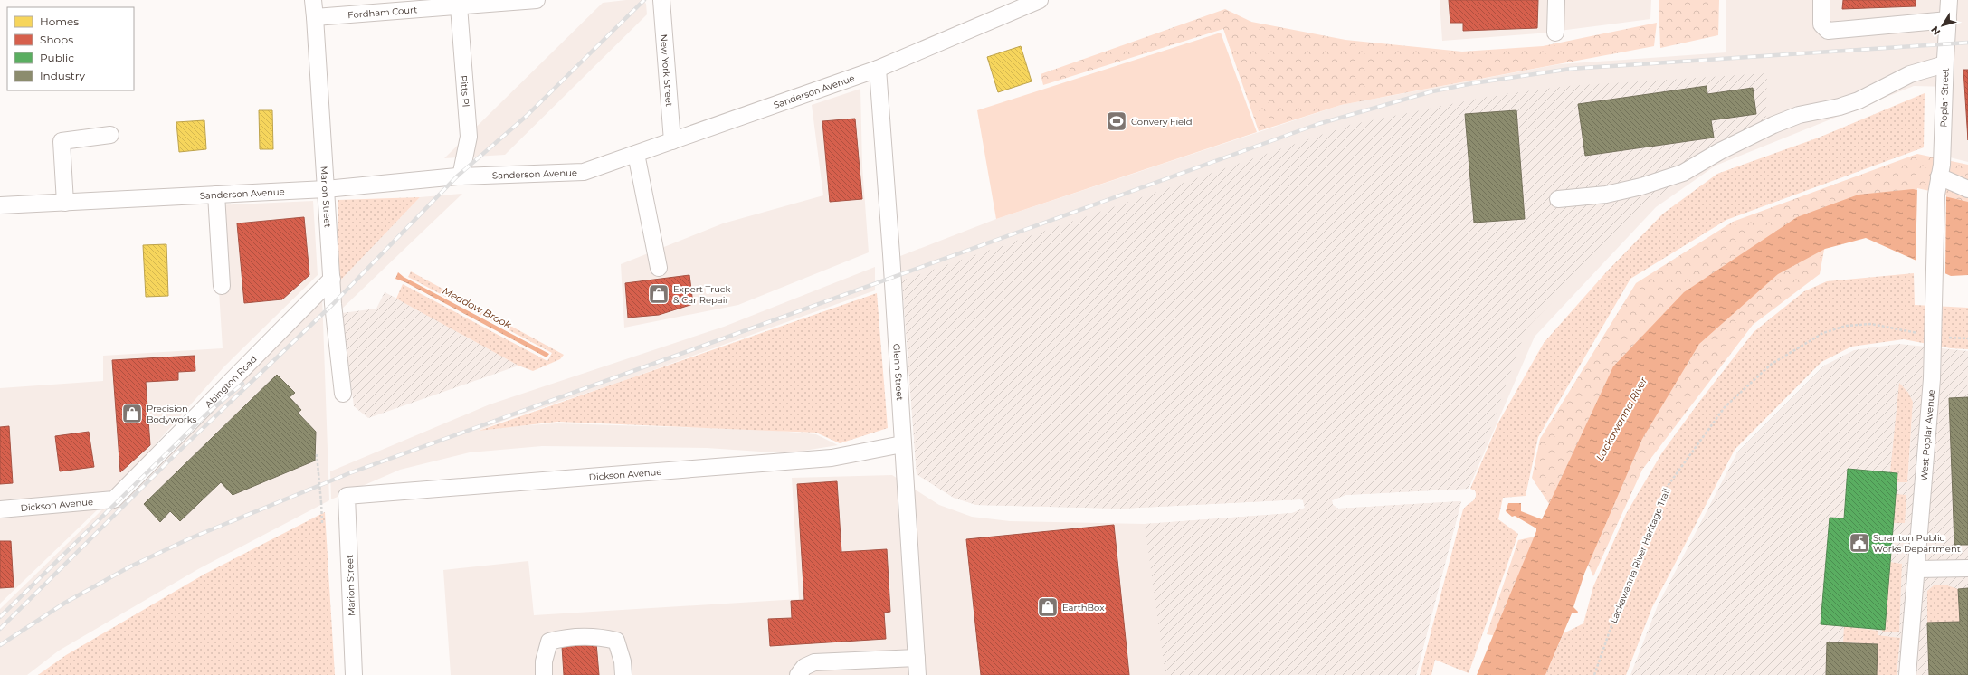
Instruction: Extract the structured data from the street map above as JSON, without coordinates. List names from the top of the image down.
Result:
{
  "streets": {
    "street": [
      "Fordham Court",
      "New York Street",
      "Pitts Pl",
      "Sanderson Avenue",
      "Poplar Street",
      "Marion Street",
      "Glenn Street",
      "Abington Road",
      "West Poplar Avenue",
      "Dickson Avenue"
    ],
    "path": ["Lackawanna River Heritage Trail"]
  },
  "crossings": [
    ["Fordham Court", "Pitts Pl"],
    ["Fordham Court", "Marion Street"],
    ["New York Street", "Sanderson Avenue"],
    ["Pitts Pl", "Sanderson Avenue"],
    ["Sanderson Avenue", "Marion Street"],
    ["Sanderson Avenue", "Glenn Street"],
    ["Poplar Street", "West Poplar Avenue"],
    ["Marion Street", "Abington Road"],
    ["Marion Street", "Dickson Avenue"],
    ["Glenn Street", "Dickson Avenue"],
    ["Abington Road", "Dickson Avenue"]
  ],
  "water": ["Meadow Brook", "Lackawanna River"],
  "places": {
    "sports": ["Convery Field"],
    "shop": ["Expert Truck & Car Repair", "Precision Bodyworks", "EarthBox"],
    "public building": ["Scranton Public Works Department"]
  },
  "legend": [
    "Homes",
    "Shops",
    "Public",
    "Industry"
  ],
  "north": "bottom left"
}
